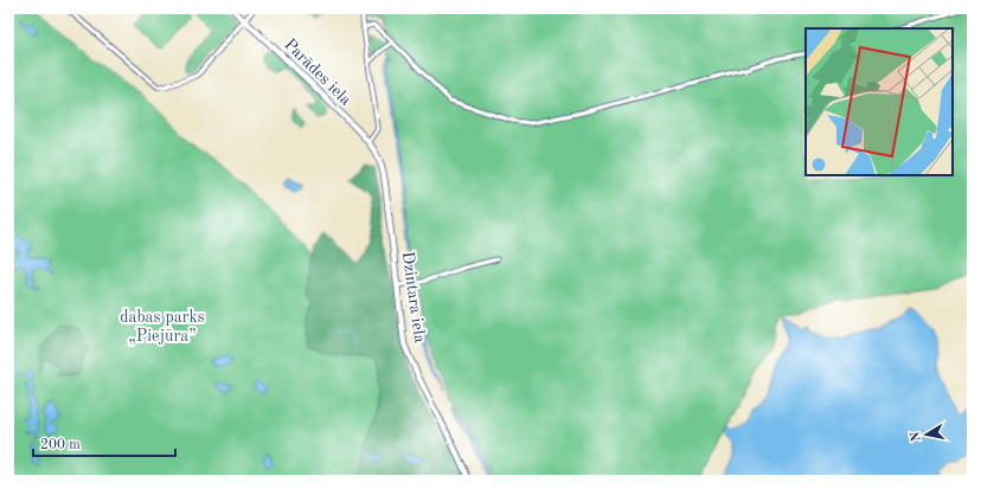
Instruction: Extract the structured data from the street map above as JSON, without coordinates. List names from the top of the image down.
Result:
{
  "streets": {
    "street": ["Parādes iela", "Dzintara iela"]
  },
  "crossings": [
    ["Parādes iela", "Dzintara iela"]
  ],
  "parks": ["dabas parks „Piejūra”"],
  "scale_bar": "200 m",
  "north": "left"
}
